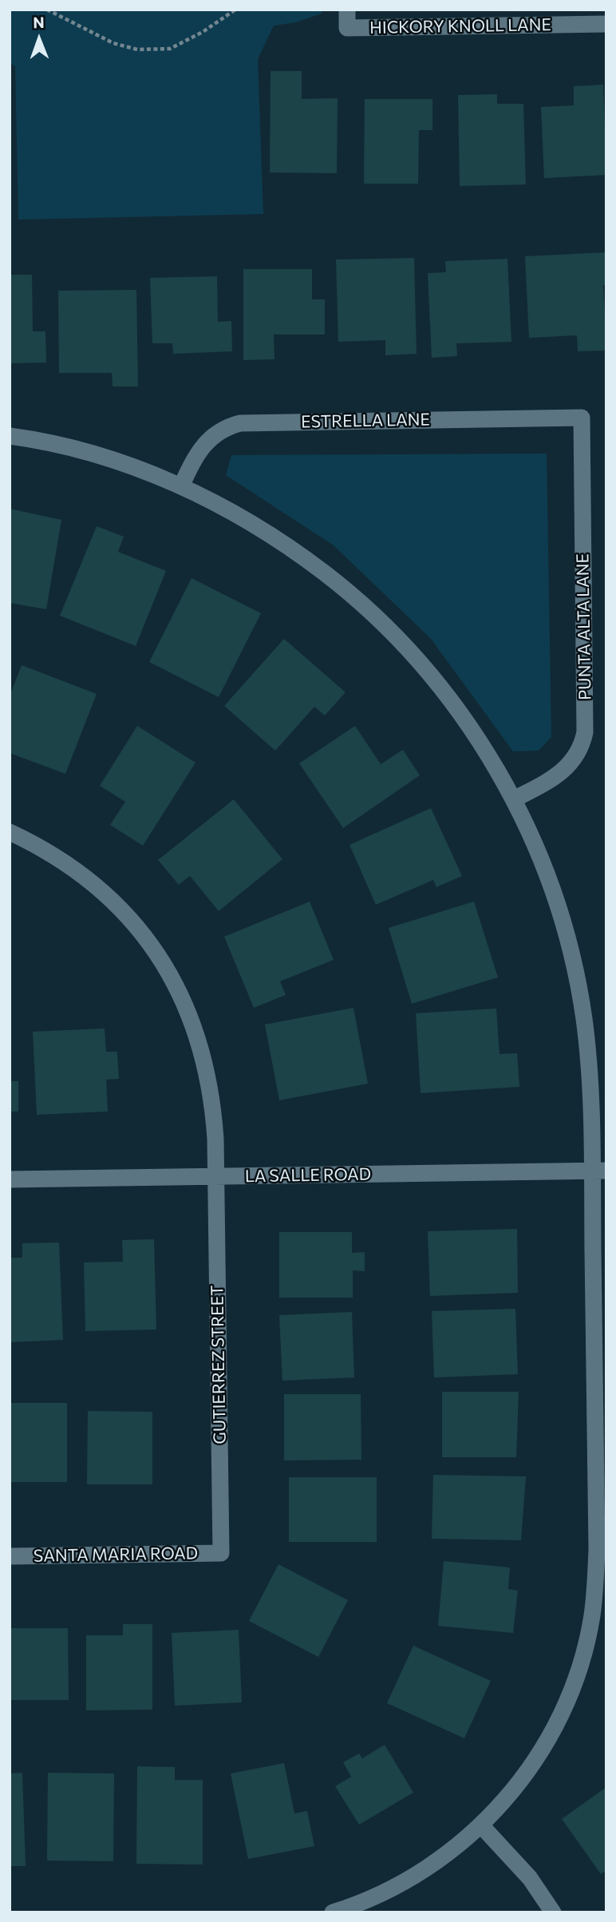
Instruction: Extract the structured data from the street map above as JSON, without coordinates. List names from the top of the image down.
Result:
{
  "streets": {
    "street": [
      "HICKORY KNOLL LANE",
      "ESTRELLA LANE",
      "PUNTA ALTA LANE",
      "LA SALLE ROAD",
      "GUTIERREZ STREET",
      "SANTA MARIA ROAD"
    ]
  },
  "crossings": [
    ["ESTRELLA LANE", "PUNTA ALTA LANE"],
    ["LA SALLE ROAD", "GUTIERREZ STREET"],
    ["GUTIERREZ STREET", "SANTA MARIA ROAD"]
  ],
  "north": "top"
}
